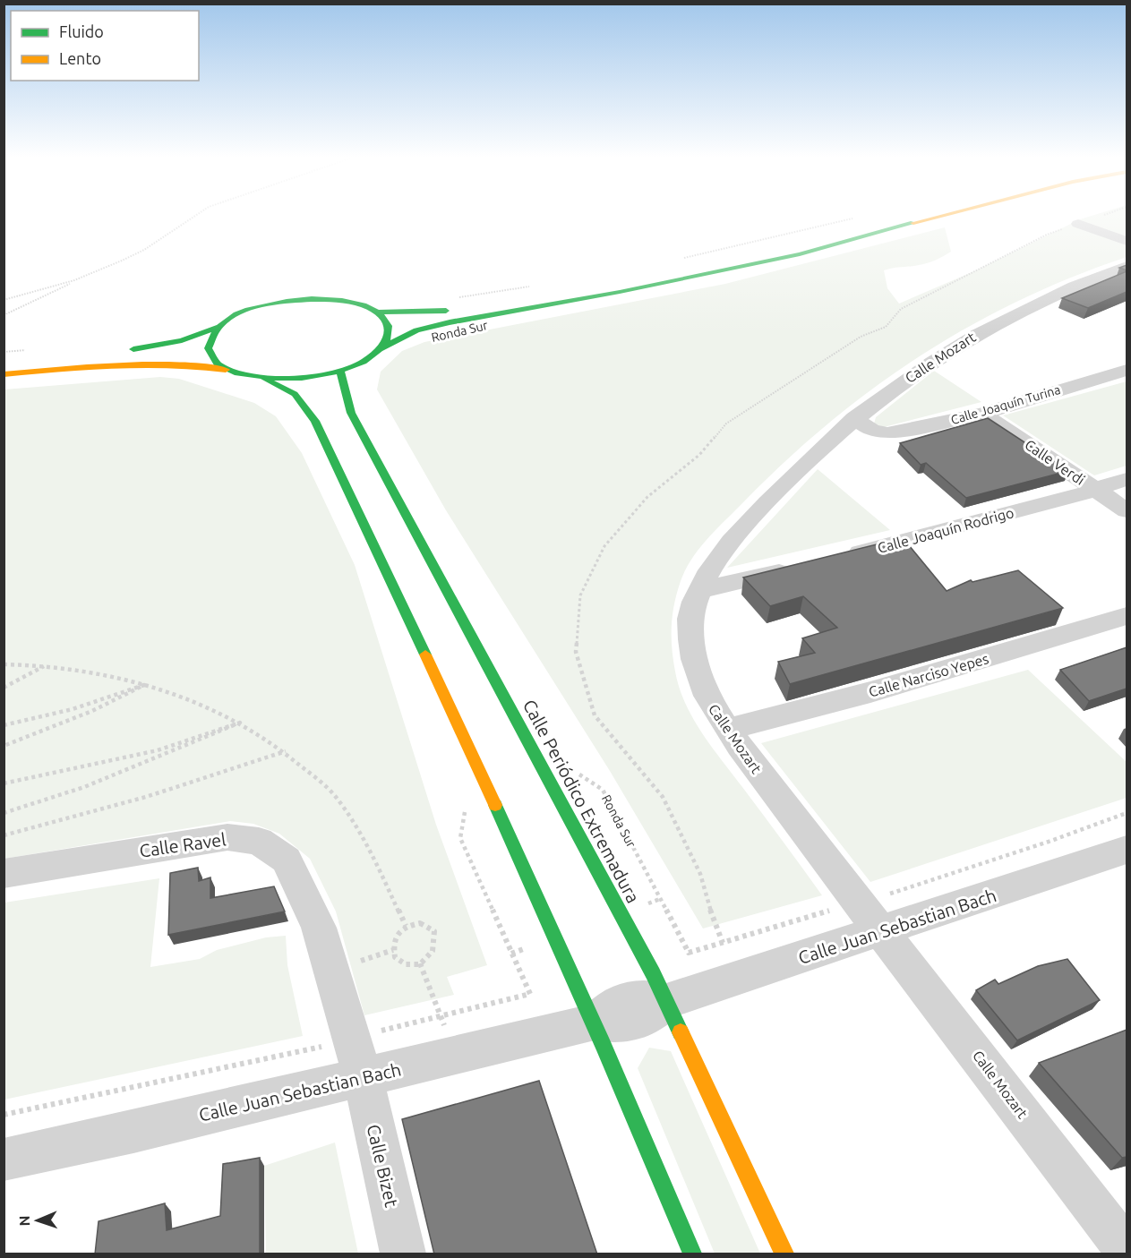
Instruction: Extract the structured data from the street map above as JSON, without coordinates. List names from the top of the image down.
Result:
{
  "streets": {
    "main road": ["Ronda Sur", "Calle Periódico Extremadura"],
    "street": [
      "Calle Mozart",
      "Calle Joaquín Turina",
      "Calle Verdi",
      "Calle Joaquín Rodrigo",
      "Calle Narciso Yepes",
      "Calle Ravel",
      "Calle Juan Sebastian Bach",
      "Calle Bizet"
    ]
  },
  "crossings": [
    ["Ronda Sur", "Calle Periódico Extremadura"],
    ["Calle Mozart", "Calle Joaquín Turina"],
    ["Calle Mozart", "Calle Narciso Yepes"],
    ["Calle Mozart", "Calle Juan Sebastian Bach"],
    ["Calle Joaquín Turina", "Calle Verdi"],
    ["Calle Verdi", "Calle Joaquín Rodrigo"],
    ["Calle Periódico Extremadura", "Calle Juan Sebastian Bach"],
    ["Calle Ravel", "Calle Juan Sebastian Bach"],
    ["Calle Ravel", "Calle Bizet"],
    ["Calle Juan Sebastian Bach", "Calle Bizet"]
  ],
  "legend": ["Fluido", "Lento"],
  "north": "left"
}
